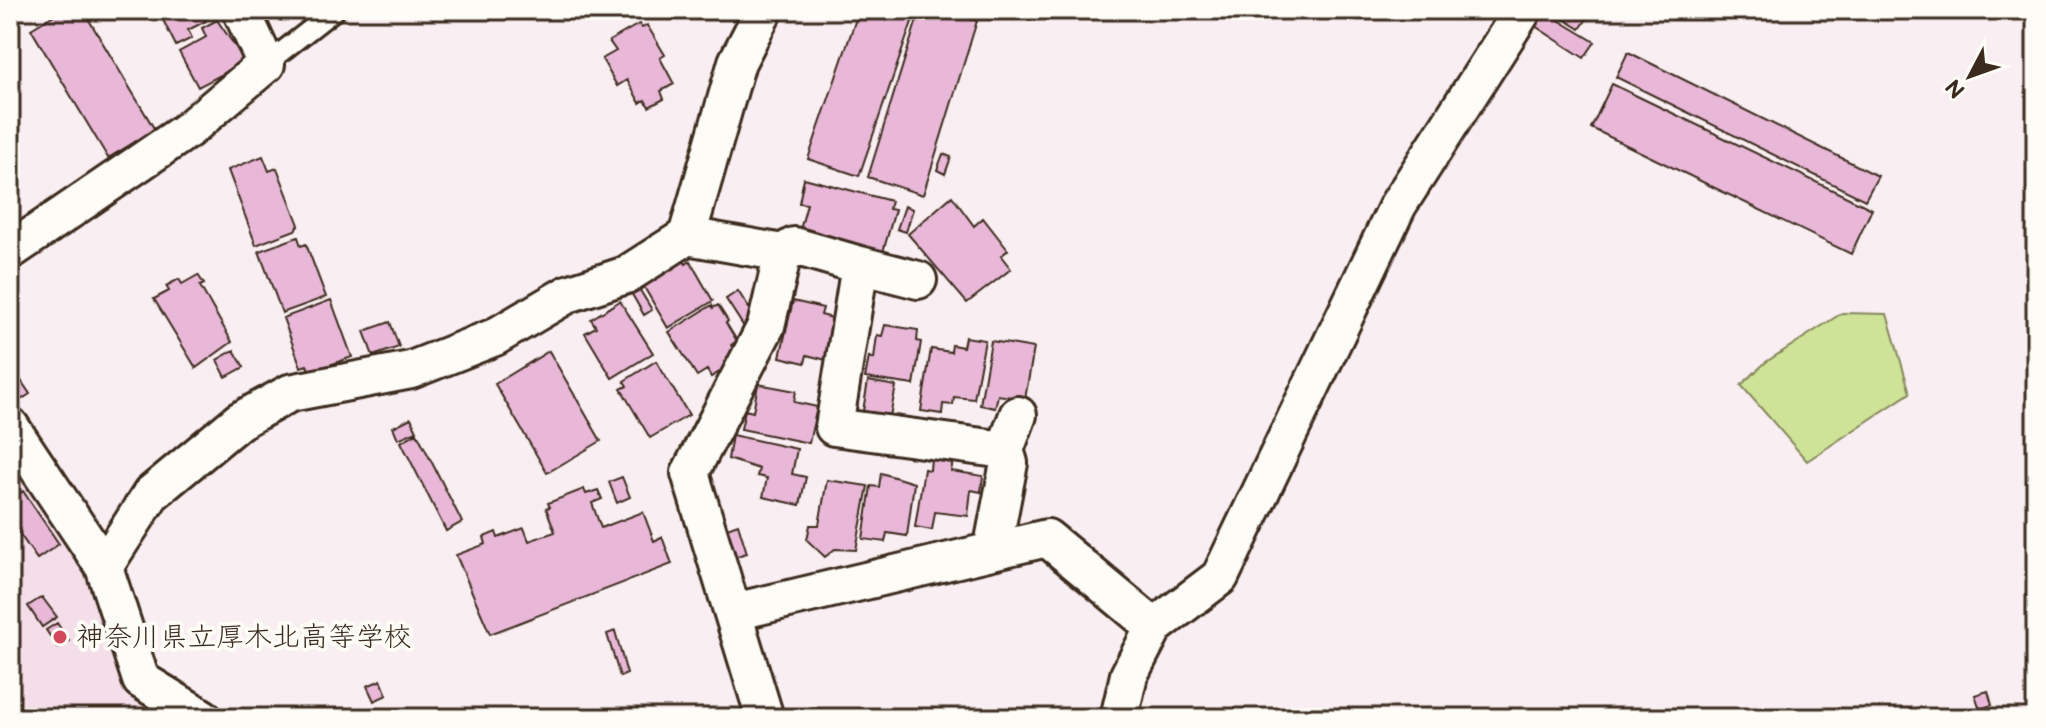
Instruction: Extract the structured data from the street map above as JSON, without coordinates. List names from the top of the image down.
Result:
{
  "places": ["神奈川県立厚木北高等学校"],
  "north": "bottom left"
}
